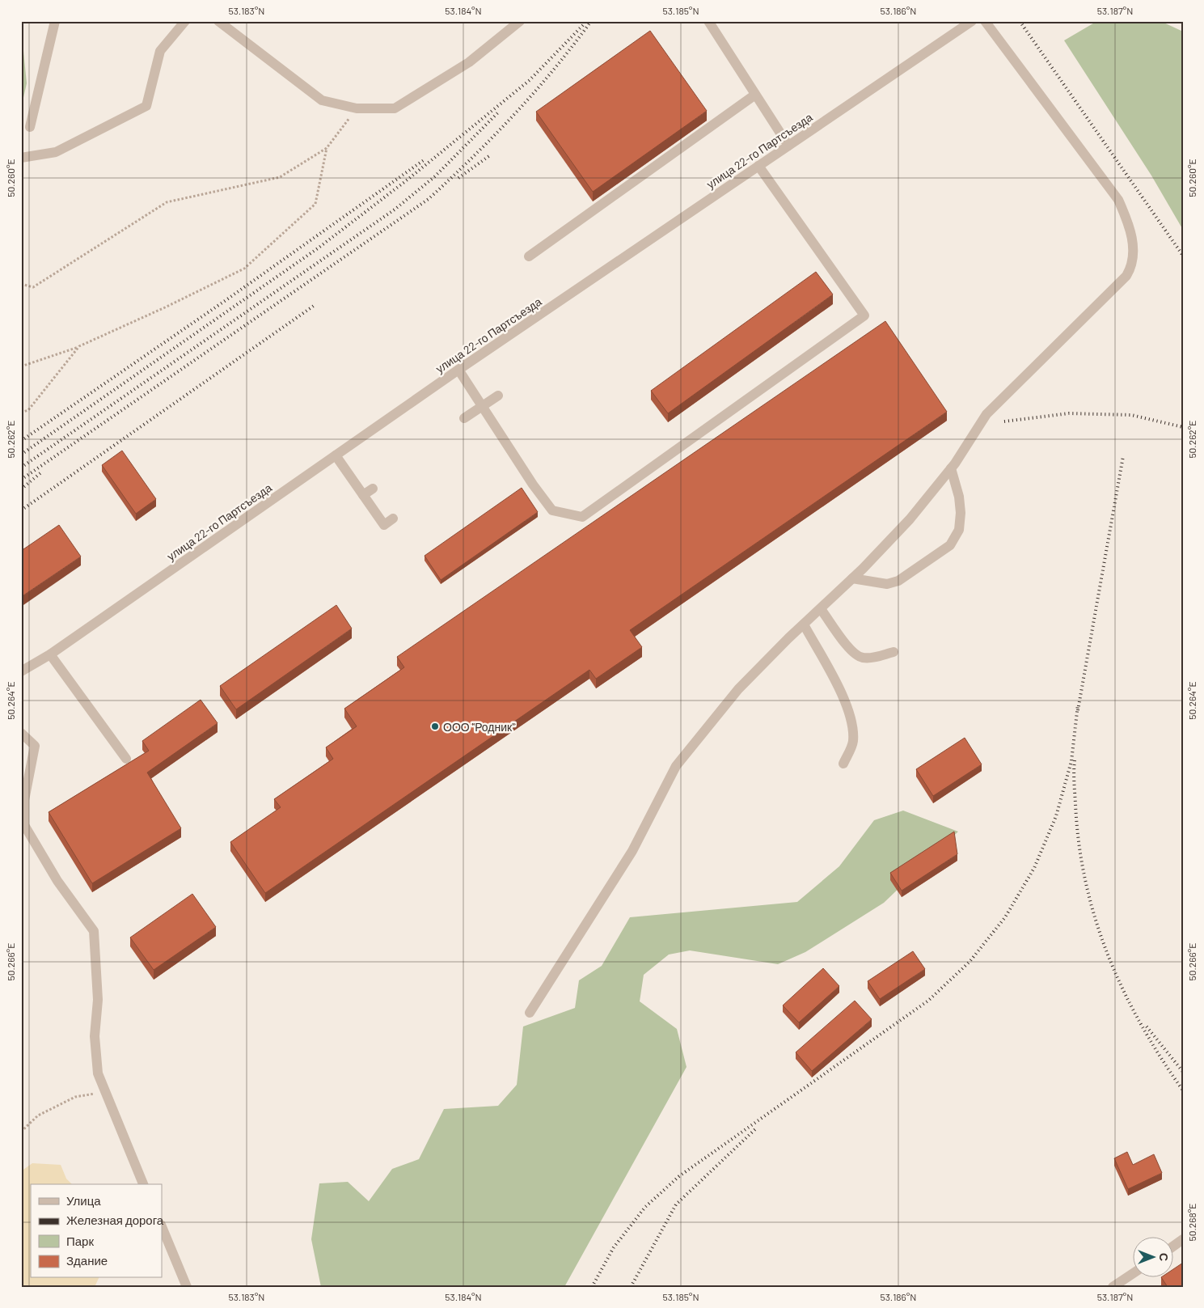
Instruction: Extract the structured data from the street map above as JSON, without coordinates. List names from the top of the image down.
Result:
{
  "streets": {
    "street": ["улица 22-го Партсъезда"]
  },
  "places": ["ООО \"Родник\""],
  "legend": [
    "Улица",
    "Железная дорога",
    "Парк",
    "Здание"
  ],
  "north": "right",
  "coordinates": [
    "53.183°N",
    "53.184°N",
    "53.185°N",
    "53.186°N",
    "53.187°N",
    "50.260°E",
    "50.262°E",
    "50.264°E",
    "50.266°E",
    "50.268°E"
  ]
}
